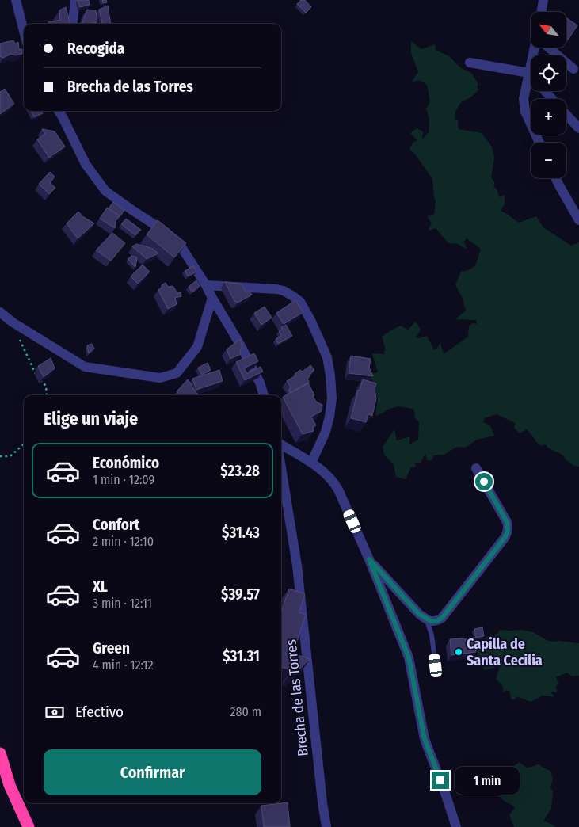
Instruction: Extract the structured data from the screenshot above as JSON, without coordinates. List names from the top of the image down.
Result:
{
  "streets": {
    "street": ["Brecha de las Torres"]
  },
  "places": ["Capilla de Santa Cecilia"],
  "north": "top left",
  "page": {
    "map_buttons": ["+", "−"],
    "banner": ["Recogida", "Brecha de las Torres"],
    "heading": "Elige un viaje",
    "list": [
      {
        "name": "Económico",
        "note": "1 min · 12:09",
        "value": "$23.28"
      },
      {
        "name": "Confort",
        "note": "2 min · 12:10",
        "value": "$31.43"
      },
      {
        "name": "XL",
        "note": "3 min · 12:11",
        "value": "$39.57"
      },
      {
        "name": "Green",
        "note": "4 min · 12:12",
        "value": "$31.31"
      }
    ],
    "pay": ["Efectivo", "280 m"],
    "buttons": "Confirmar",
    "bubble": "1 min"
  }
}
